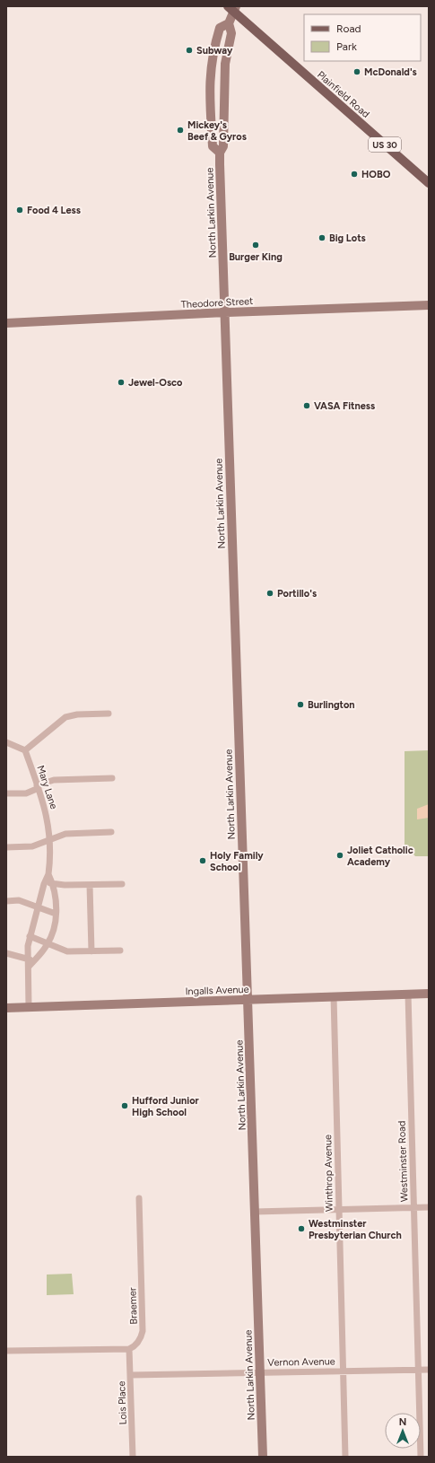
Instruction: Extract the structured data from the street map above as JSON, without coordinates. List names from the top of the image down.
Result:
{
  "streets": {
    "main road": [
      "Plainfield Road",
      "US 30",
      "North Larkin Avenue",
      "Theodore Street",
      "Ingalls Avenue"
    ],
    "street": [
      "Mary Lane",
      "Westminster Road",
      "Winthrop Avenue",
      "Braemer",
      "Vernon Avenue",
      "Lois Place"
    ]
  },
  "crossings": [
    ["Plainfield Road", "North Larkin Avenue"],
    ["North Larkin Avenue", "Theodore Street"],
    ["North Larkin Avenue", "Ingalls Avenue"],
    ["North Larkin Avenue", "Vernon Avenue"],
    ["Mary Lane", "Ingalls Avenue"],
    ["Ingalls Avenue", "Westminster Road"],
    ["Ingalls Avenue", "Winthrop Avenue"],
    ["Westminster Road", "Vernon Avenue"],
    ["Winthrop Avenue", "Vernon Avenue"],
    ["Braemer", "Lois Place"],
    ["Vernon Avenue", "Lois Place"]
  ],
  "places": [
    "Subway",
    "McDonald's",
    "Mickey's Beef & Gyros",
    "HOBO",
    "Food 4 Less",
    "Big Lots",
    "Burger King",
    "Jewel-Osco",
    "VASA Fitness",
    "Portillo's",
    "Burlington",
    "Joliet Catholic Academy",
    "Holy Family School",
    "Hufford Junior High School",
    "Westminster Presbyterian Church"
  ],
  "legend": ["Road", "Park"],
  "north": "top"
}
